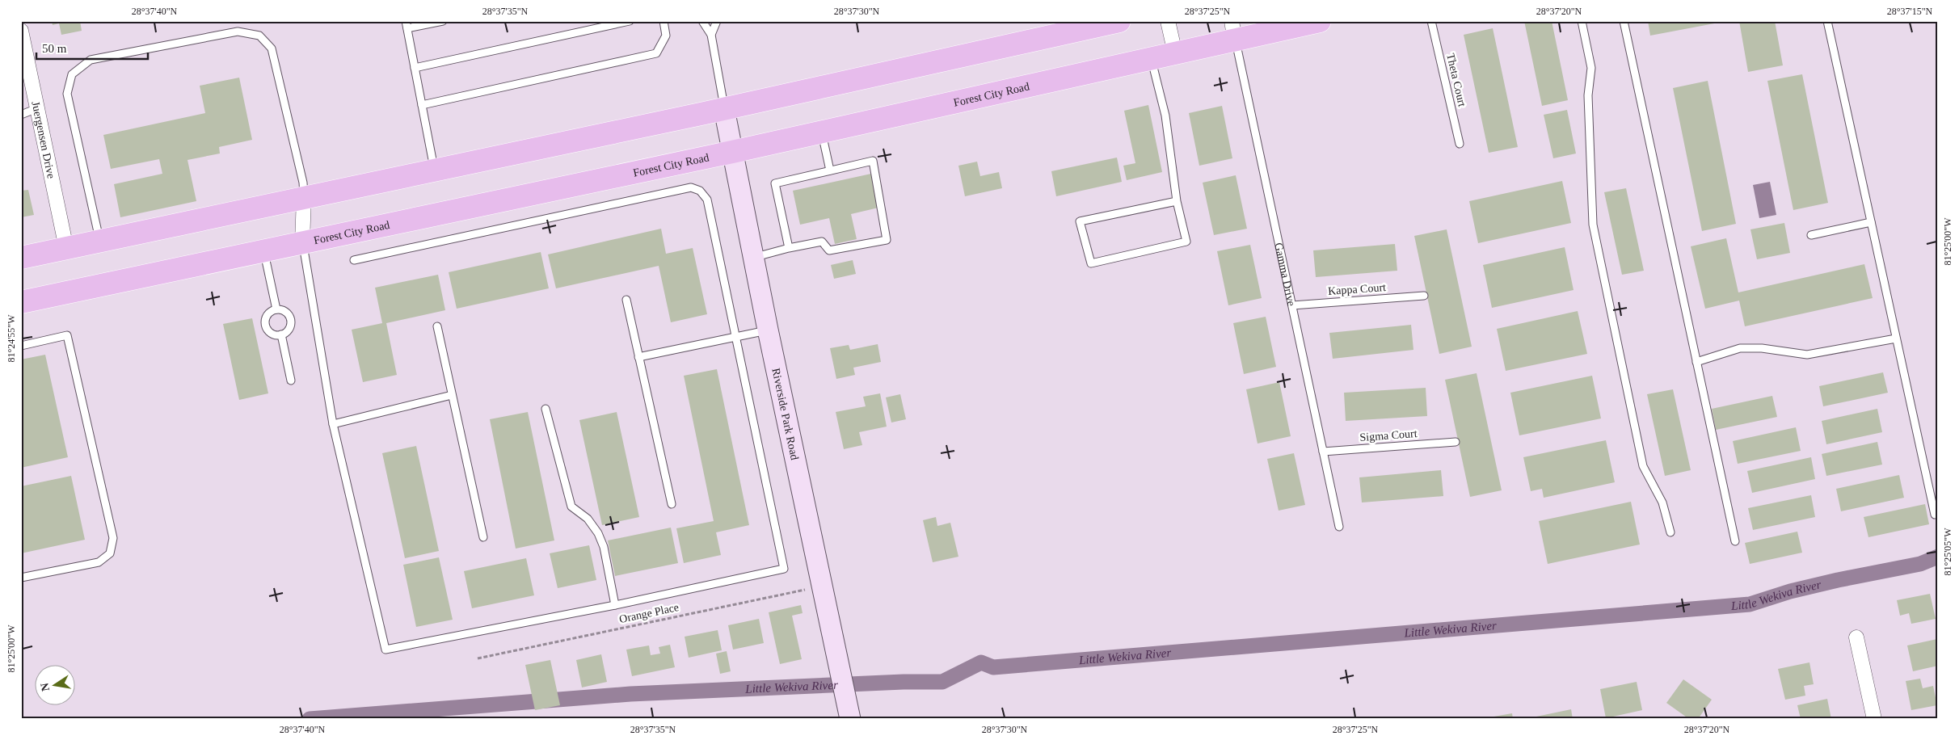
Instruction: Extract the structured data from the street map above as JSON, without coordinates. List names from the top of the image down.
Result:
{
  "streets": {
    "main road": ["Forest City Road"],
    "street": ["Juergensen Drive", "Riverside Park Road"],
    "lane": [
      "Theta Court",
      "Gamma Drive",
      "Kappa Court",
      "Sigma Court"
    ],
    "path": ["Orange Place"]
  },
  "crossings": [
    ["Forest City Road", "Gamma Drive"],
    ["Forest City Road", "Riverside Park Road"],
    ["Gamma Drive", "Kappa Court"],
    ["Gamma Drive", "Sigma Court"],
    ["Riverside Park Road", "Orange Place"]
  ],
  "water": ["Little Wekiva River"],
  "scale_bar": "50 m",
  "north": "left",
  "coordinates": [
    "28°37'40\"N",
    "28°37'35\"N",
    "28°37'30\"N",
    "28°37'25\"N",
    "28°37'20\"N",
    "28°37'15\"N",
    "81°25'00\"W",
    "81°24'55\"W",
    "81°25'05\"W"
  ]
}
